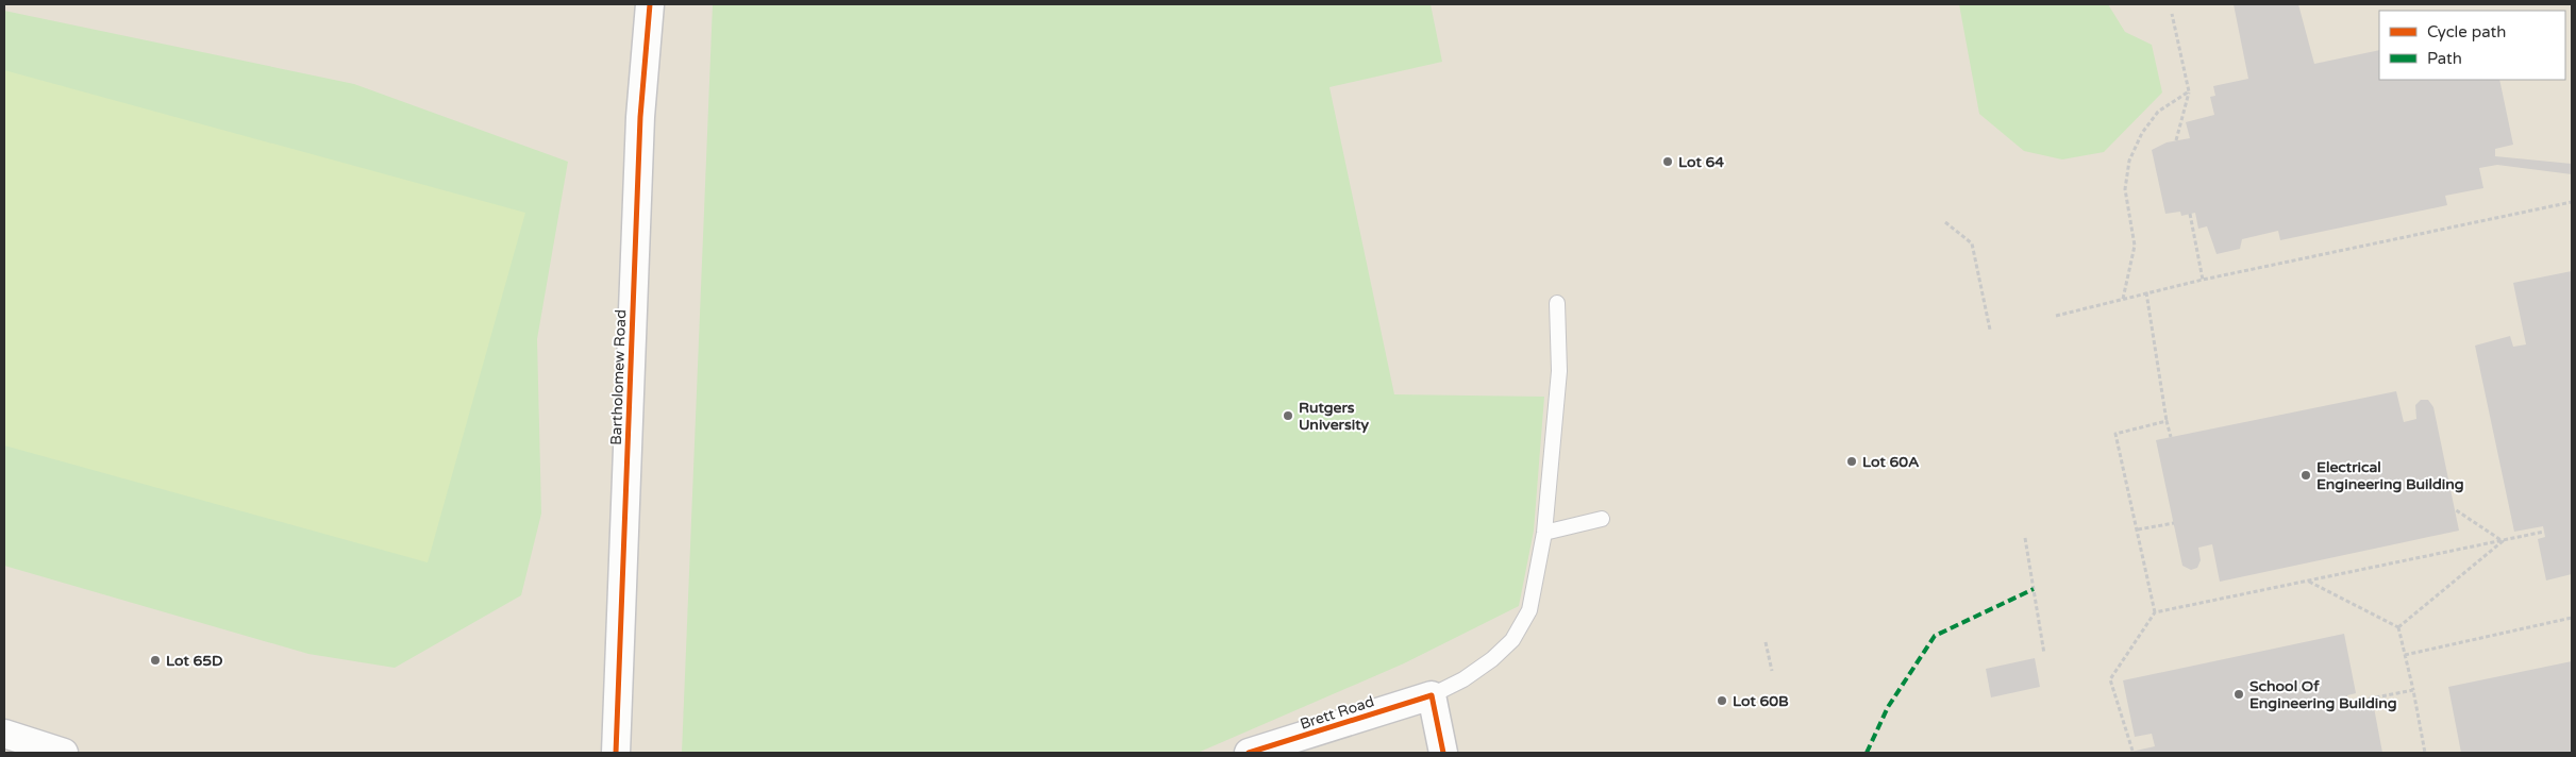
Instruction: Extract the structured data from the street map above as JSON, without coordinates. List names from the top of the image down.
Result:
{
  "streets": {
    "street": ["Bartholomew Road", "Brett Road"]
  },
  "places": [
    "Lot 64",
    "Rutgers University",
    "Lot 60A",
    "Electrical Engineering Building",
    "Lot 65D",
    "School Of Engineering Building",
    "Lot 60B"
  ],
  "legend": ["Cycle path", "Path"]
}
